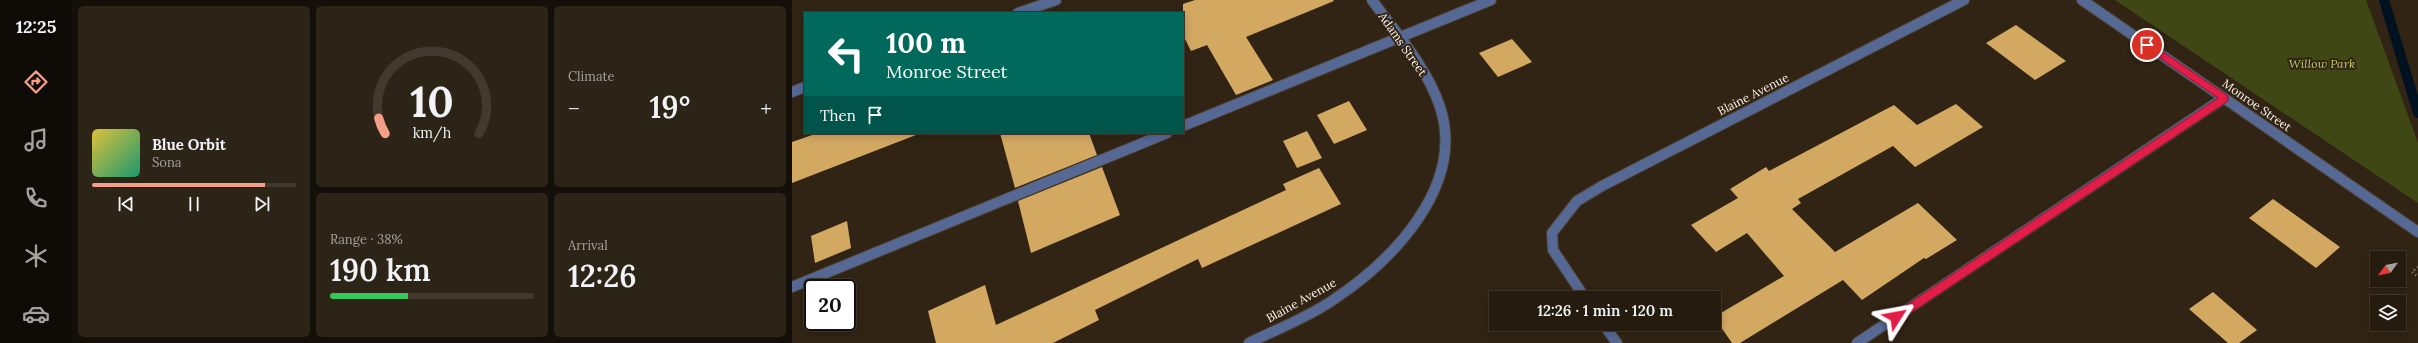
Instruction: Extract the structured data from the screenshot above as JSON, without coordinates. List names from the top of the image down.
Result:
{
  "streets": {
    "street": ["Adams Street", "Blaine Avenue", "Monroe Street"]
  },
  "crossings": [
    ["Adams Street", "Blaine Avenue"]
  ],
  "parks": ["Willow Park"],
  "north": "bottom left",
  "page": {
    "tabs": "12:25",
    "tile": [
      "Climate",
      ["Range · 38%", "190 km"],
      ["Arrival", "12:26"]
    ],
    "turn": ["100 m", "Monroe Street"],
    "heat": ["−", "19°", "+"],
    "then": "Then",
    "song": ["Blue Orbit", "Sona"],
    "limit": "20",
    "trip": "12:26 · 1 min · 120 m",
    "gauge": ["10", "km/h"]
  }
}
